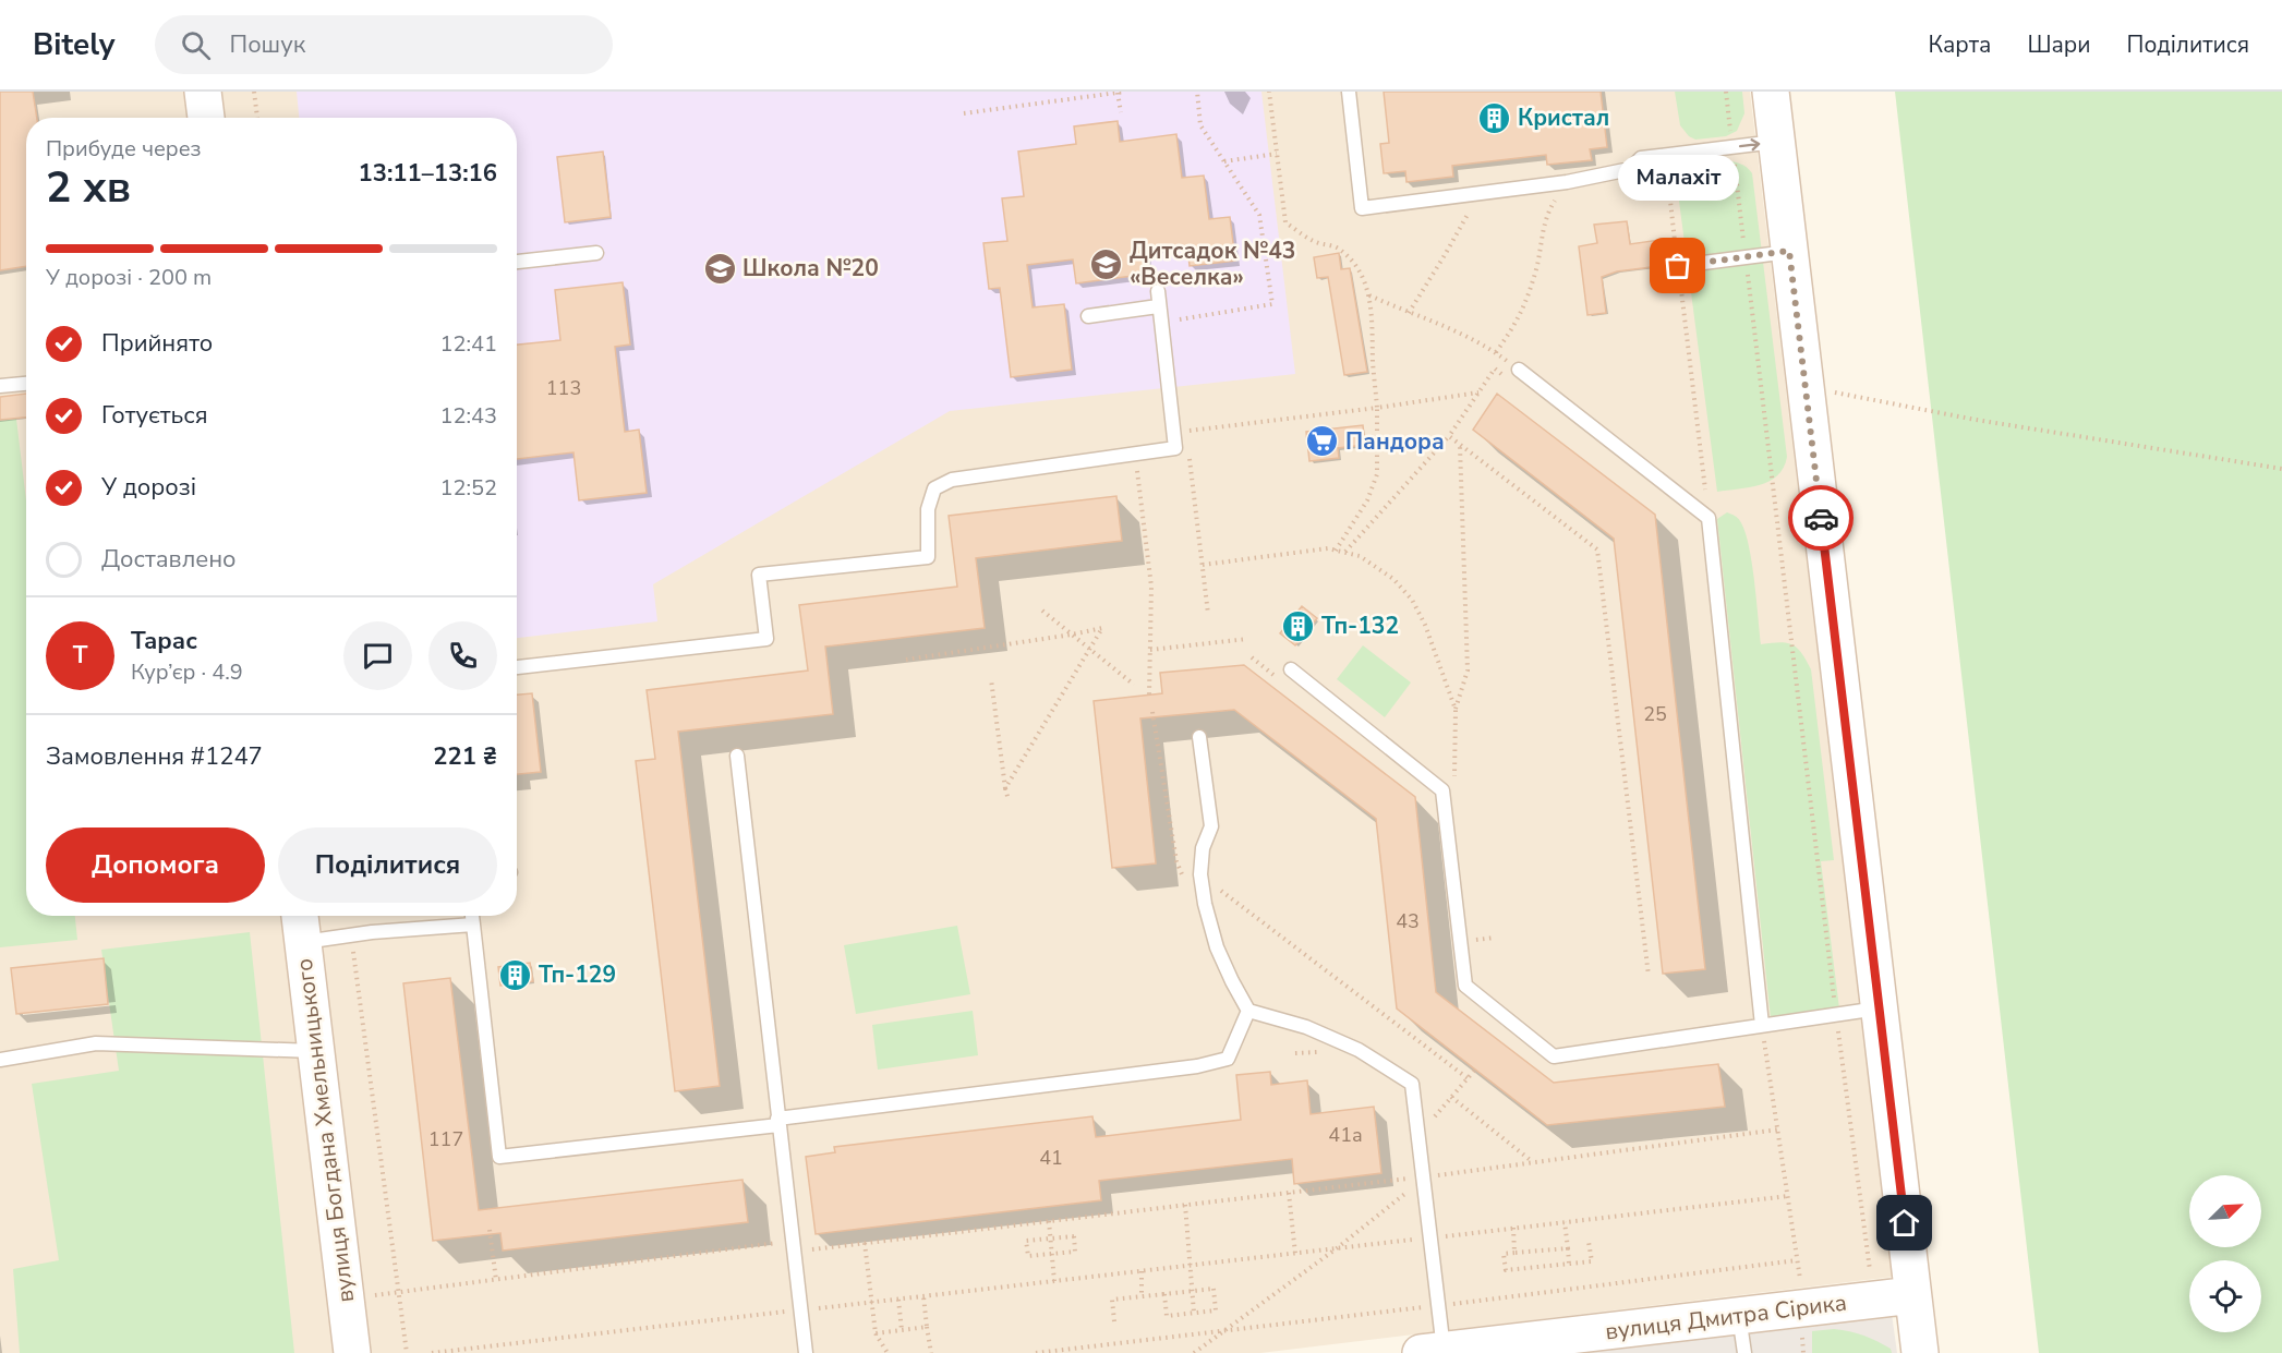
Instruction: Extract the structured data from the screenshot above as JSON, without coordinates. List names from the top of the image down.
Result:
{
  "streets": {
    "main road": ["вулиця Богдана Хмельницького", "вулиця Дмитра Сірика"]
  },
  "places": {
    "building": ["Кристал", "Тп-132", "Тп-129"],
    "school or university": ["Дитсадок №43 «Веселка»", "Школа №20"],
    "other": ["Малахіт"],
    "supermarket": ["Пандора"]
  },
  "house_numbers": [
    "113",
    "25",
    "43",
    "41а",
    "117",
    "41"
  ],
  "north": "top right",
  "page": {
    "header": "Bitely",
    "search": "Пошук",
    "nav": ["Карта", "Шари", "Поділитися"],
    "heading": ["2 хв", "Прибуде через", "13:11–13:16"],
    "panel": [
      "Тарас",
      "Кур’єр · 4.9",
      "Замовлення #1247",
      "221 ₴"
    ],
    "bubble": "Малахіт",
    "bar": "У дорозі · 200 m",
    "list": [
      ["Прийнято", "12:41"],
      ["Готується", "12:43"],
      ["У дорозі", "12:52"],
      "Доставлено"
    ],
    "round": "Т",
    "buttons": ["Допомога", "Поділитися"]
  }
}
